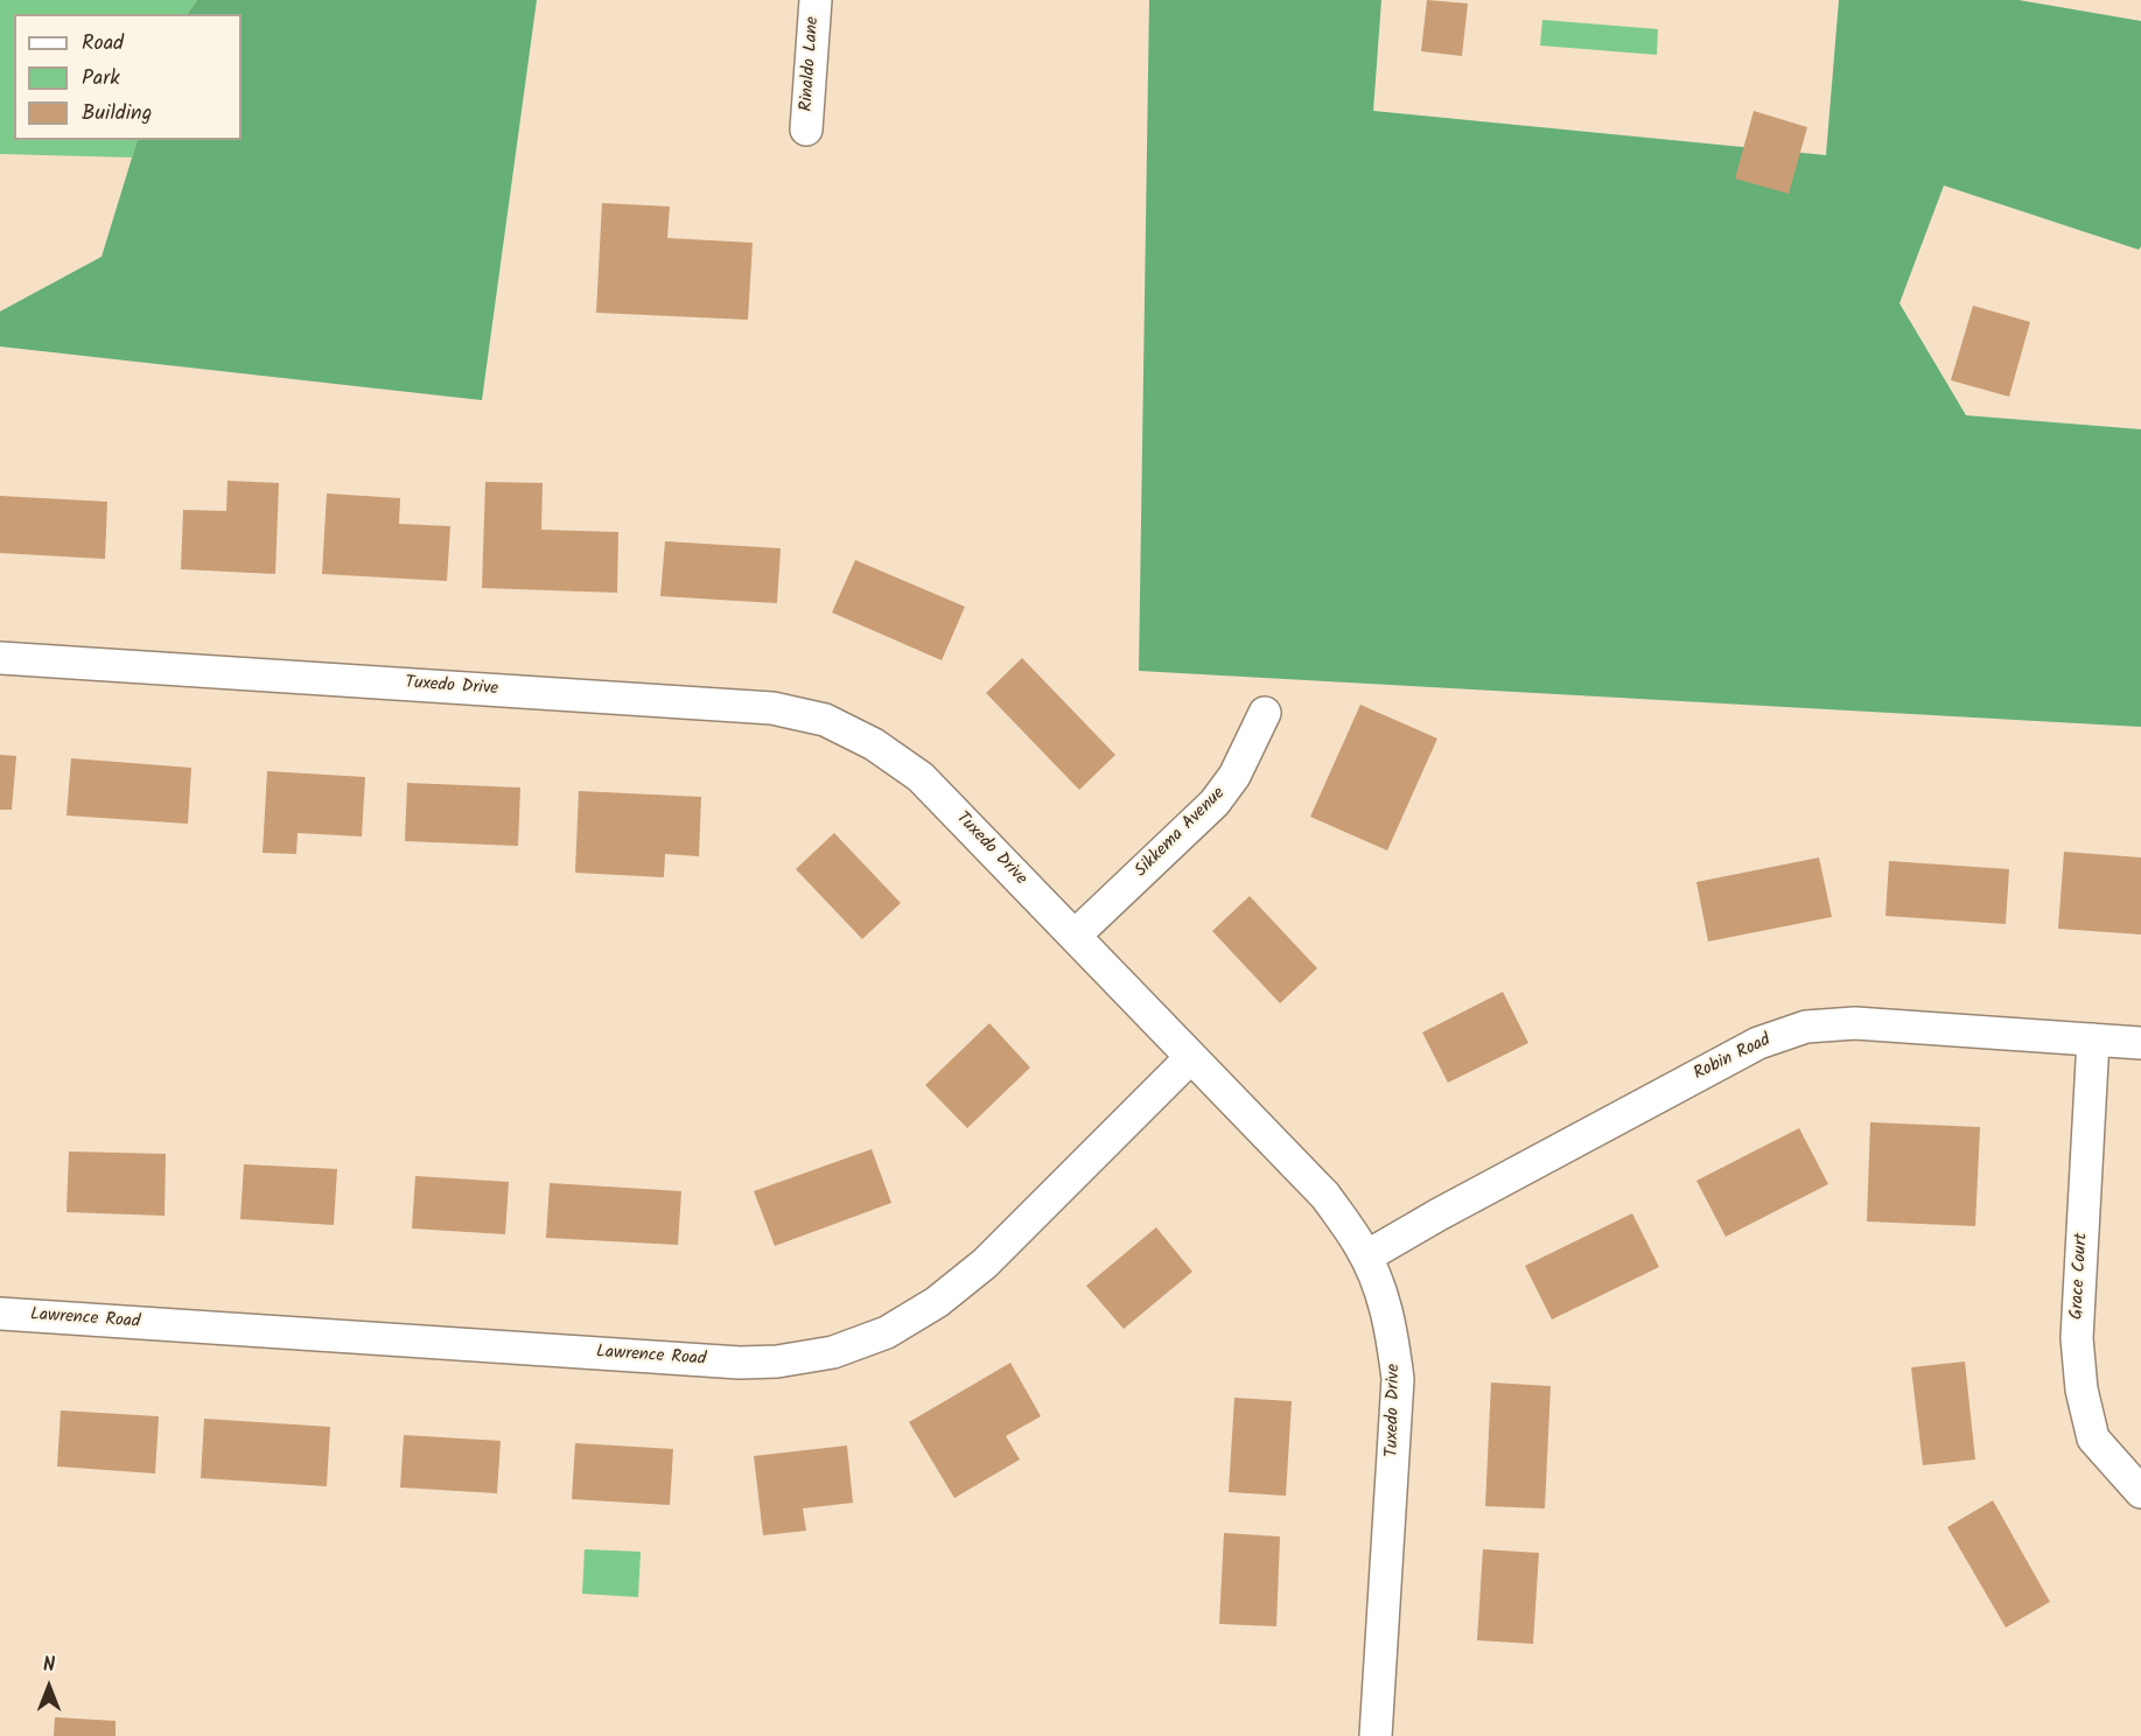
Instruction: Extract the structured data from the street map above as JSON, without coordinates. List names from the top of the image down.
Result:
{
  "streets": {
    "street": [
      "Rinaldo Lane",
      "Tuxedo Drive",
      "Sikkema Avenue",
      "Robin Road",
      "Grace Court",
      "Lawrence Road"
    ]
  },
  "crossings": [
    ["Tuxedo Drive", "Sikkema Avenue"],
    ["Tuxedo Drive", "Robin Road"],
    ["Tuxedo Drive", "Lawrence Road"],
    ["Robin Road", "Grace Court"]
  ],
  "legend": ["Road", "Park", "Building"],
  "north": "top"
}
